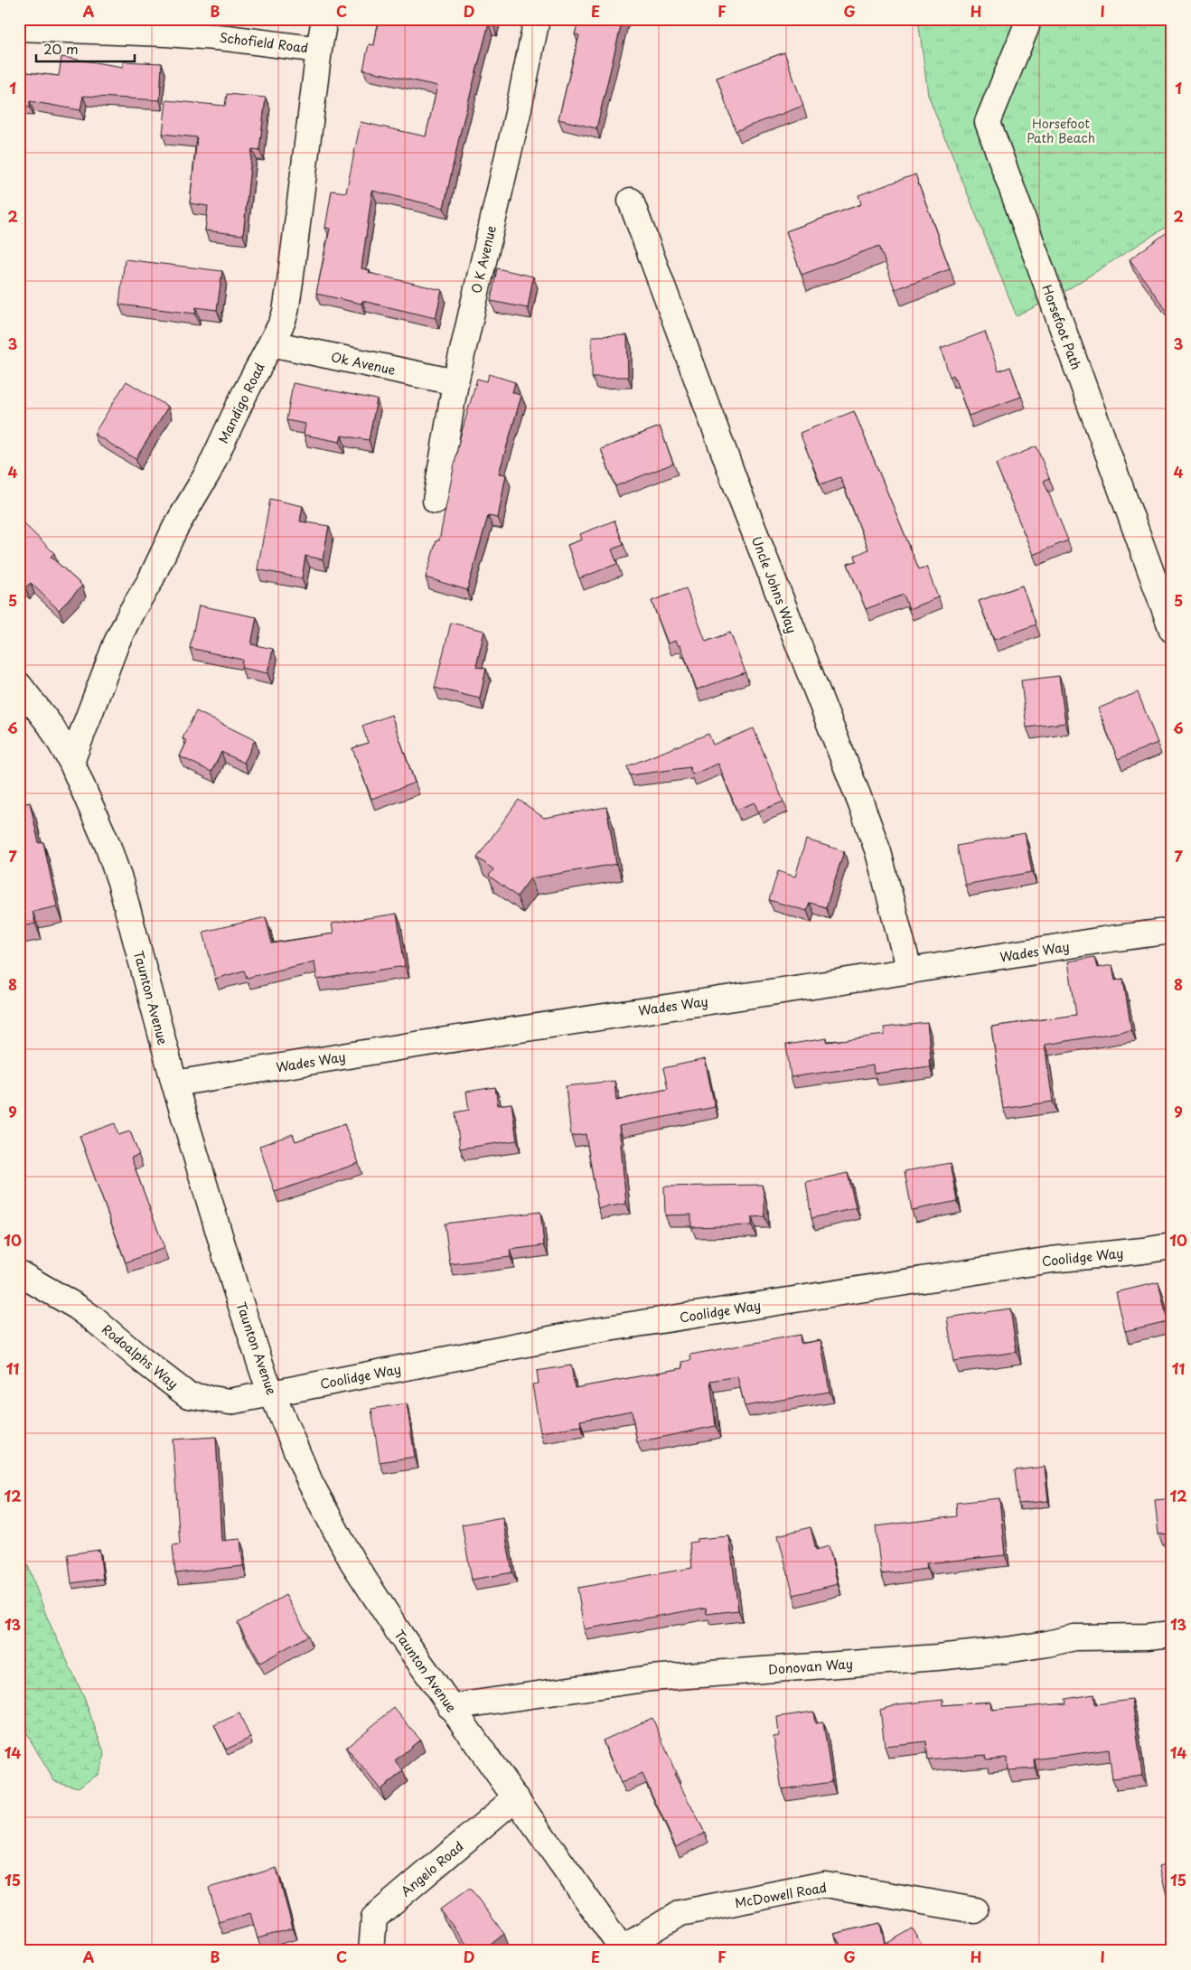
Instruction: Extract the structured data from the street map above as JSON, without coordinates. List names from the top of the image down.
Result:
{
  "streets": {
    "street": [
      "Schofield Road",
      "O K Avenue",
      "Horsefoot Path",
      "Ok Avenue",
      "Mandigo Road",
      "Uncle Johns Way",
      "Wades Way",
      "Taunton Avenue",
      "Coolidge Way",
      "Rodoalphs Way",
      "Donovan Way",
      "Angelo Road",
      "McDowell Road"
    ]
  },
  "crossings": [
    ["Schofield Road", "Mandigo Road"],
    ["O K Avenue", "Ok Avenue"],
    ["Ok Avenue", "Mandigo Road"],
    ["Mandigo Road", "Taunton Avenue"],
    ["Uncle Johns Way", "Wades Way"],
    ["Wades Way", "Taunton Avenue"],
    ["Taunton Avenue", "Coolidge Way"],
    ["Taunton Avenue", "Rodoalphs Way"],
    ["Taunton Avenue", "Donovan Way"],
    ["Taunton Avenue", "Angelo Road"],
    ["Taunton Avenue", "McDowell Road"],
    ["Coolidge Way", "Rodoalphs Way"]
  ],
  "parks": ["Horsefoot Path Beach"],
  "scale_bar": "20 m",
  "grid": {
    "columns": [
      "A",
      "B",
      "C",
      "D",
      "E",
      "F",
      "G",
      "H",
      "I"
    ],
    "rows": [
      "1",
      "2",
      "3",
      "4",
      "5",
      "6",
      "7",
      "8",
      "9",
      "10",
      "11",
      "12",
      "13",
      "14",
      "15"
    ]
  }
}
